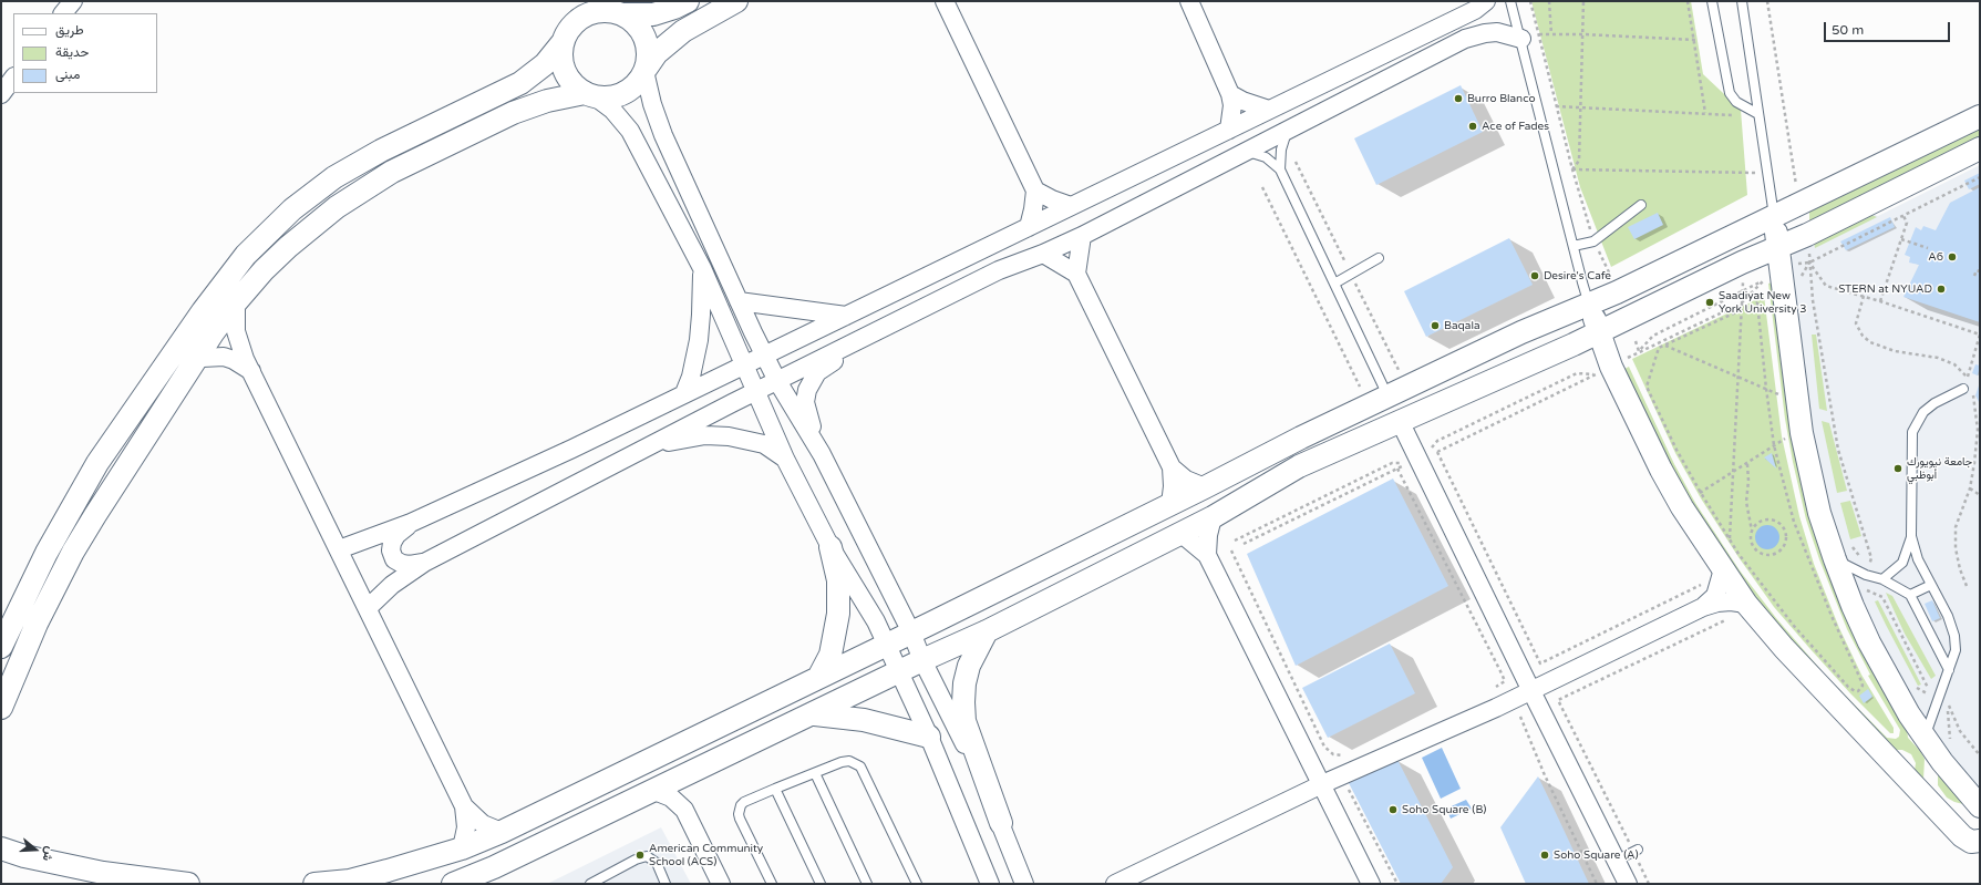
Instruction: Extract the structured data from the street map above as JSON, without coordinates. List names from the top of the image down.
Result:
{
  "places": [
    "Burro Blanco",
    "Ace of Fades",
    "A6",
    "Desire's Cafe",
    "STERN at NYUAD",
    "Saadiyat New York University 3",
    "Baqala",
    "جامعة نيويورك أبوظبي",
    "Soho Square (B)",
    "American Community School (ACS)",
    "Soho Square (A)"
  ],
  "legend": ["طريق", "حديقة", "مبنى"],
  "scale_bar": "50 m",
  "north": "right"
}
